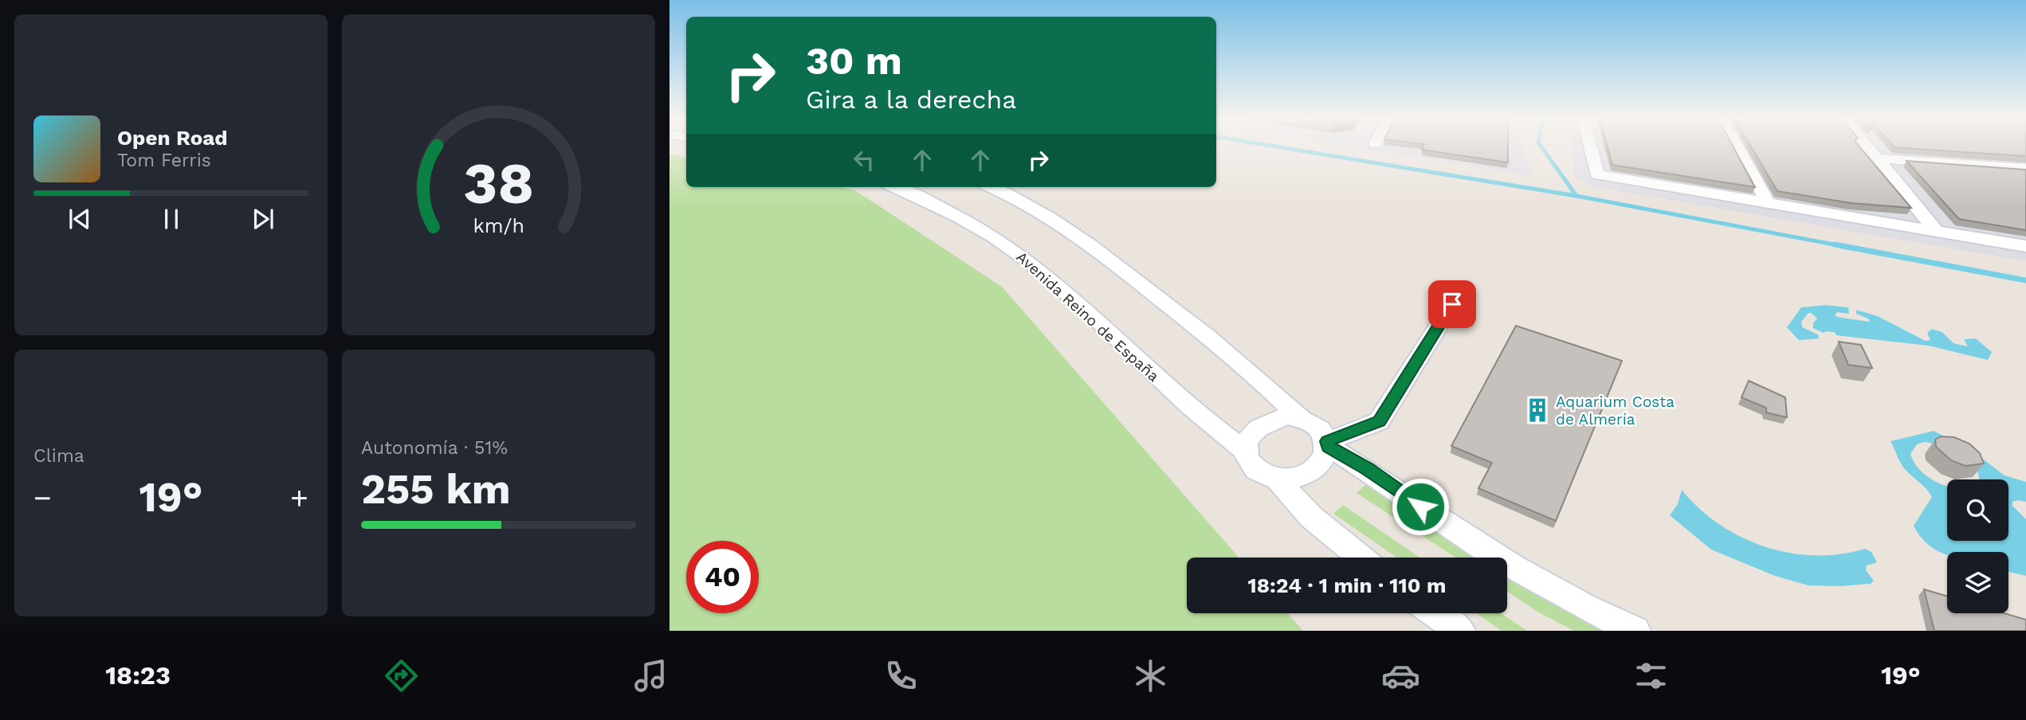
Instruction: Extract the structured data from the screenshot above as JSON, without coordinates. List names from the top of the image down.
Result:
{
  "streets": {
    "street": ["Avenida Reino de España"]
  },
  "places": {
    "building": ["Aquarium Costa de Almería"]
  },
  "page": {
    "turn": ["30 m", "Gira a la derecha"],
    "song": ["Open Road", "Tom Ferris"],
    "tile": [
      "Clima",
      ["Autonomía · 51%", "255 km"]
    ],
    "heat": ["−", "19°", "+"],
    "limit": "40",
    "trip": "18:24 · 1 min · 110 m",
    "tabs": ["18:23", "19°"],
    "gauge": ["38", "km/h"]
  }
}
